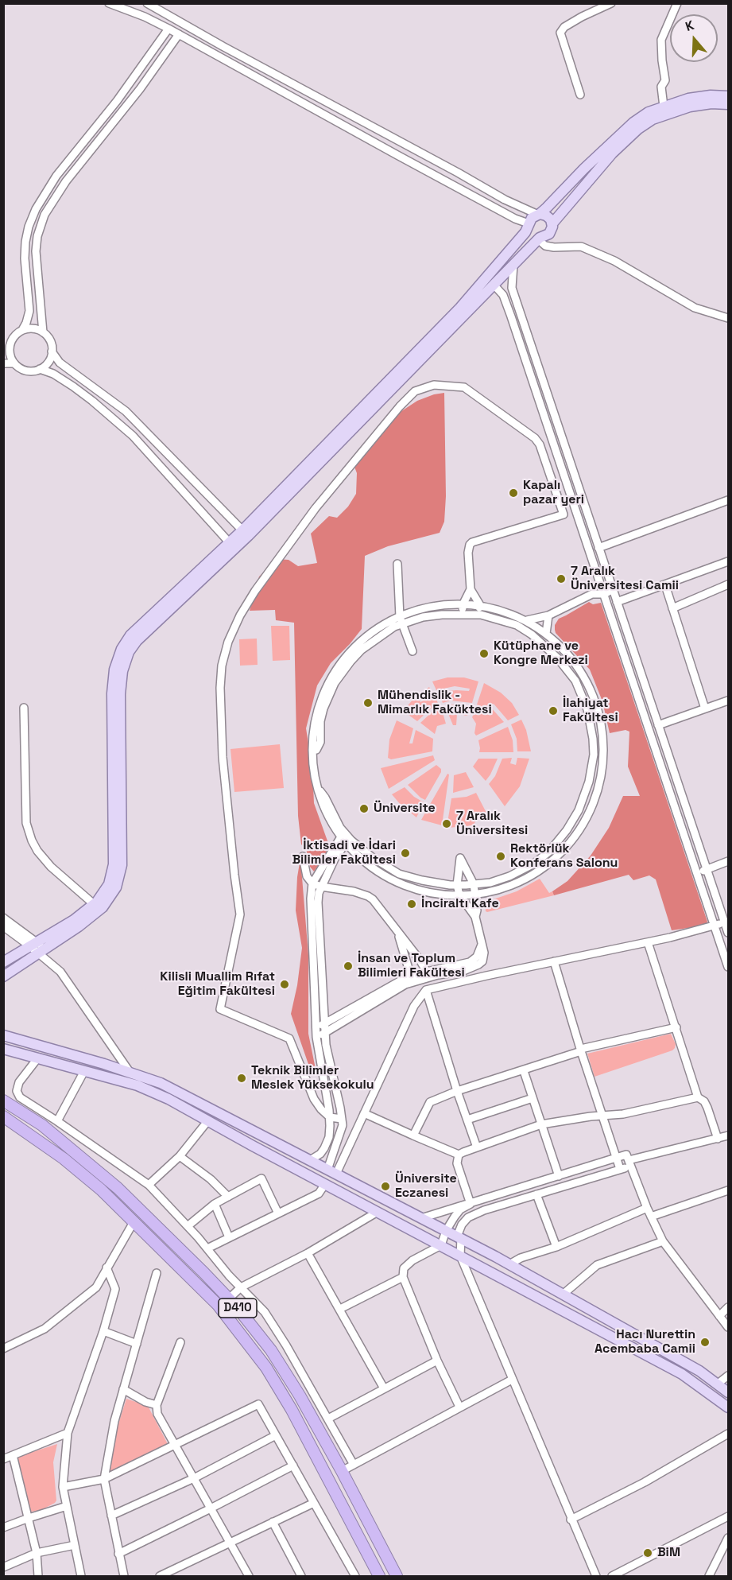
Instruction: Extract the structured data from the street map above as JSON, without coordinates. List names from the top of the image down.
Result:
{
  "streets": {
    "highway": ["D410"]
  },
  "places": [
    "Kapalı pazar yeri",
    "7 Aralık Üniversitesi Camii",
    "Kütüphane ve Kongre Merkezi",
    "Mühendislik - Mimarlık Faküktesi",
    "İlahiyat Fakültesi",
    "Üniversite",
    "7 Aralık Üniversitesi",
    "İktisadi ve İdari Bilimler Fakültesi",
    "Rektörlük Konferans Salonu",
    "İnciraltı Kafe",
    "İnsan ve Toplum Bilimleri Fakültesi",
    "Kilisli Muallim Rıfat Eğitim Fakültesi",
    "Teknik Bilimler Meslek Yüksekokulu",
    "Üniversite Eczanesi",
    "Hacı Nurettin Acembaba Camii",
    "BiM"
  ],
  "north": "top"
}
